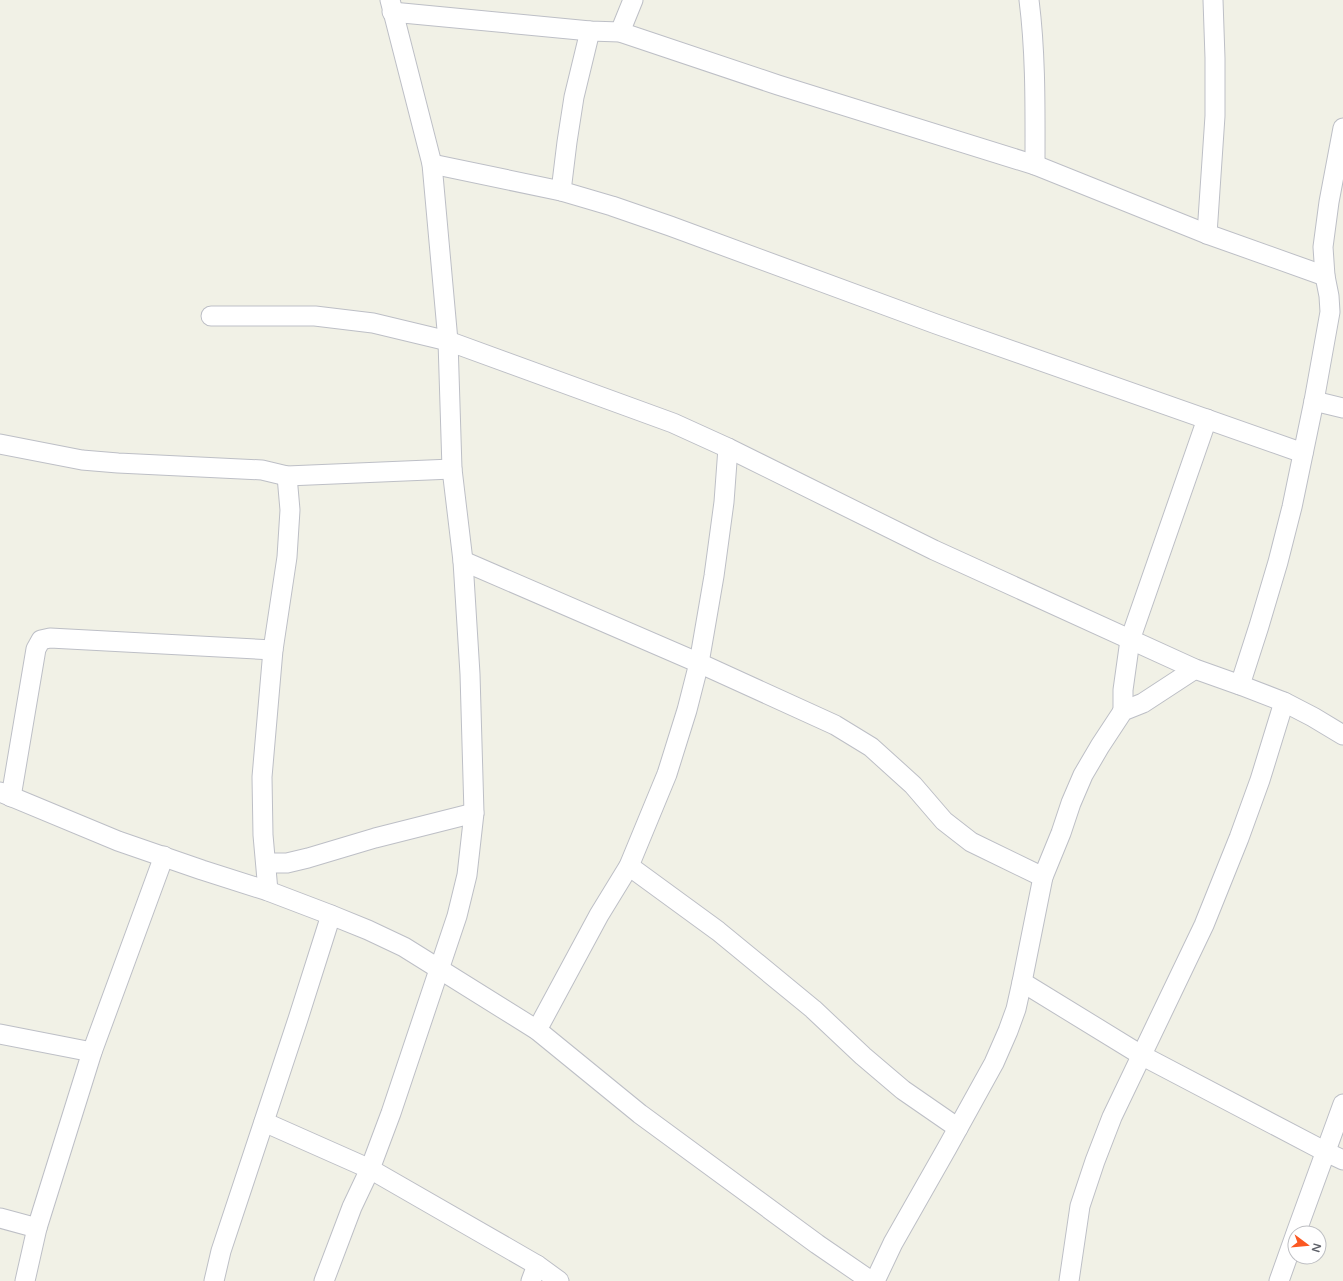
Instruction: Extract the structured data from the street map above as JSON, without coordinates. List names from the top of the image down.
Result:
{
  "north": "right"
}
